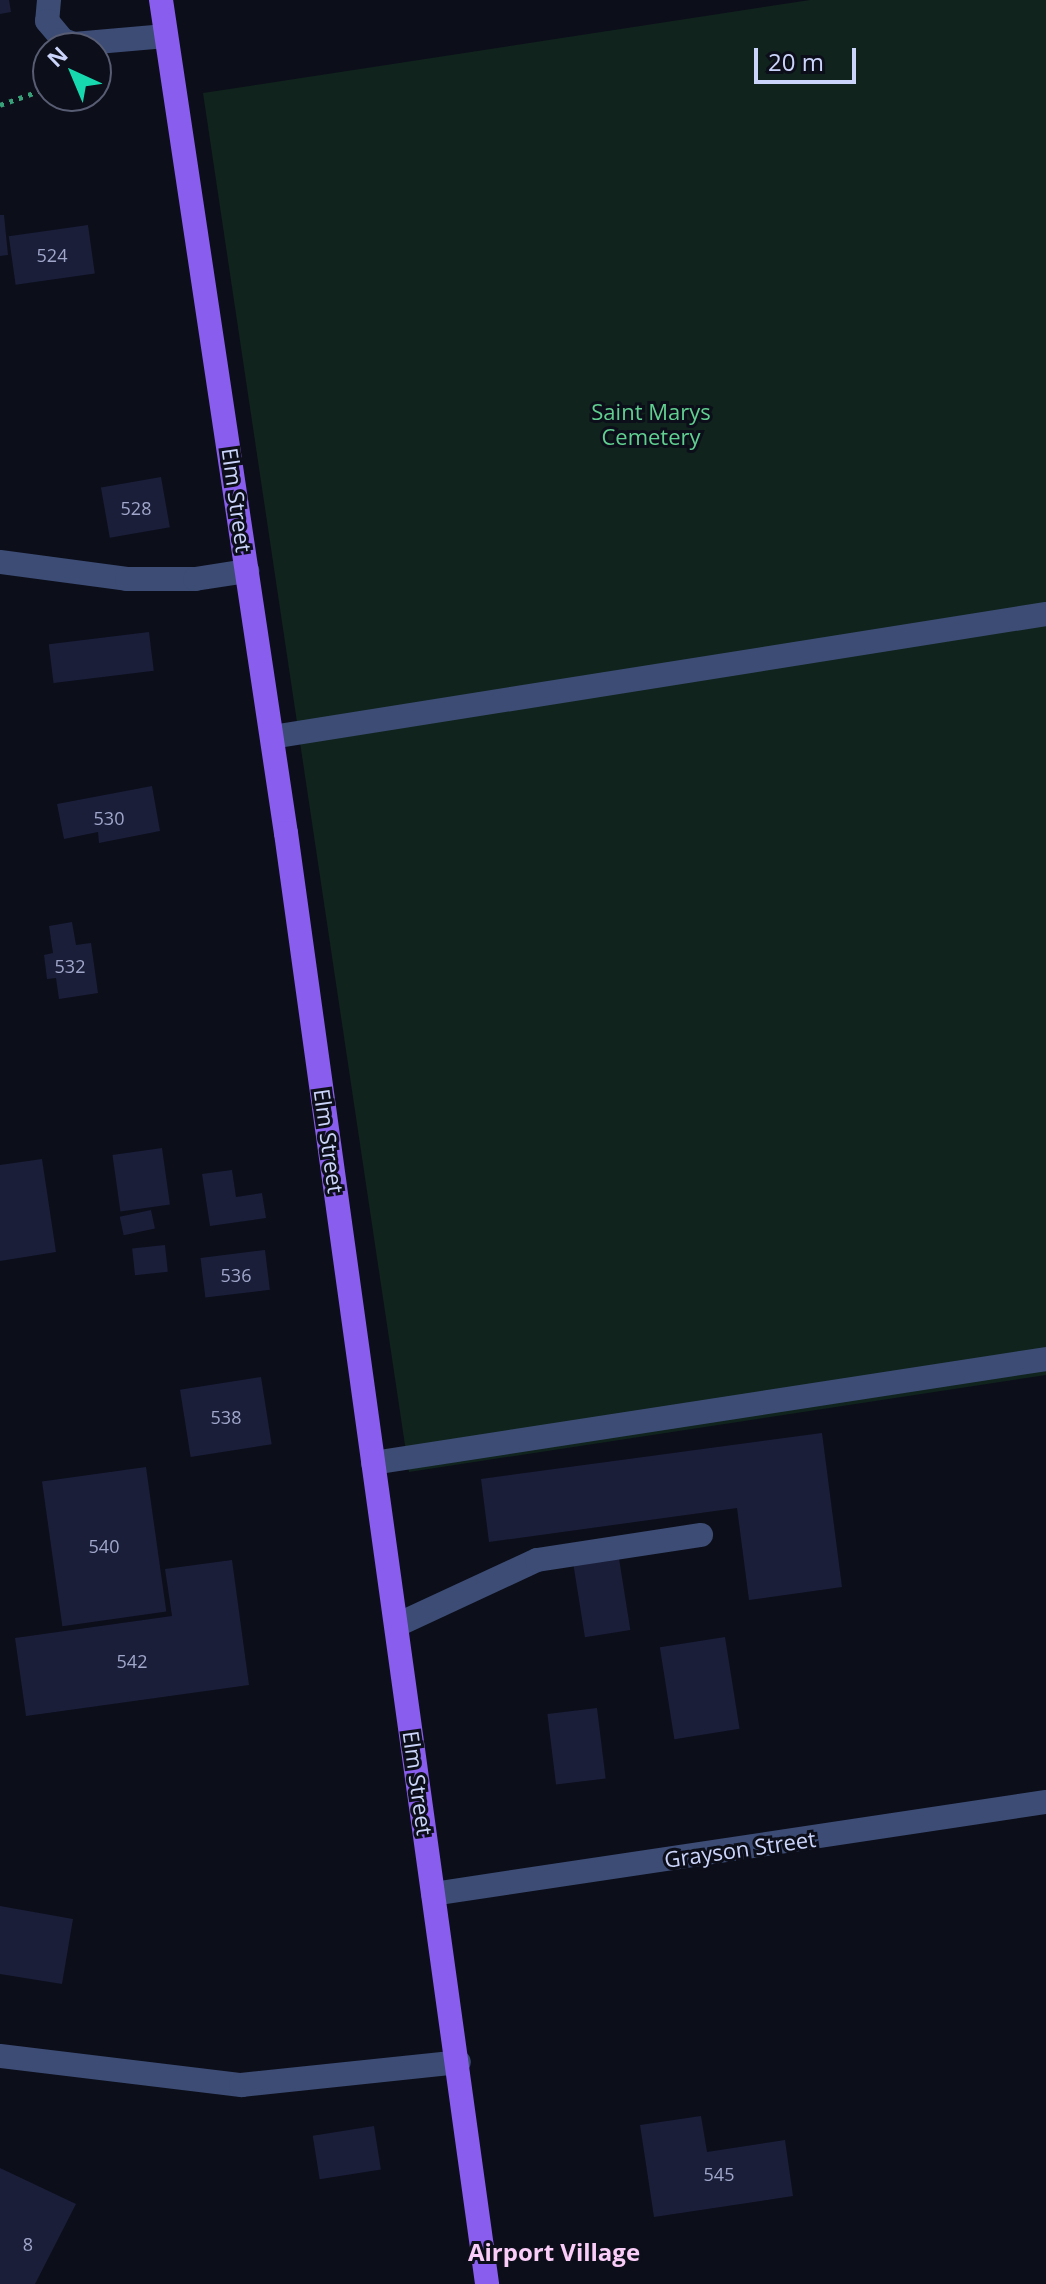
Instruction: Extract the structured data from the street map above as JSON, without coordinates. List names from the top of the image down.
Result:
{
  "streets": {
    "main road": ["Elm Street"],
    "street": ["Grayson Street"]
  },
  "crossings": [
    ["Elm Street", "Grayson Street"]
  ],
  "districts": ["Airport Village"],
  "parks": ["Saint Marys Cemetery"],
  "house_numbers": [
    "524",
    "528",
    "530",
    "532",
    "536",
    "538",
    "540",
    "542",
    "545",
    "8"
  ],
  "scale_bar": "20 m",
  "north": "top left"
}
